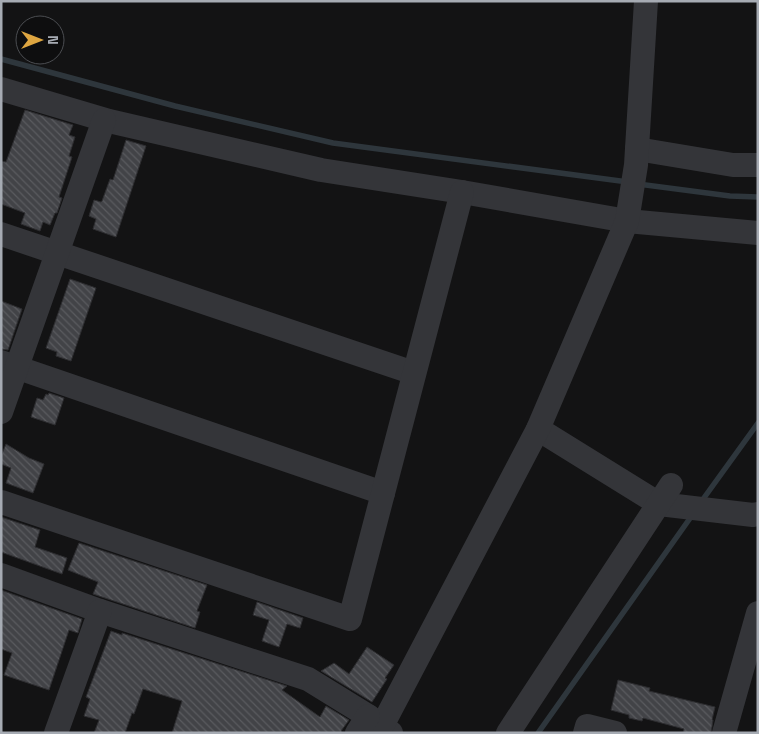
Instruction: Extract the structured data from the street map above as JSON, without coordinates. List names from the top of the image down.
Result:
{
  "north": "right"
}
